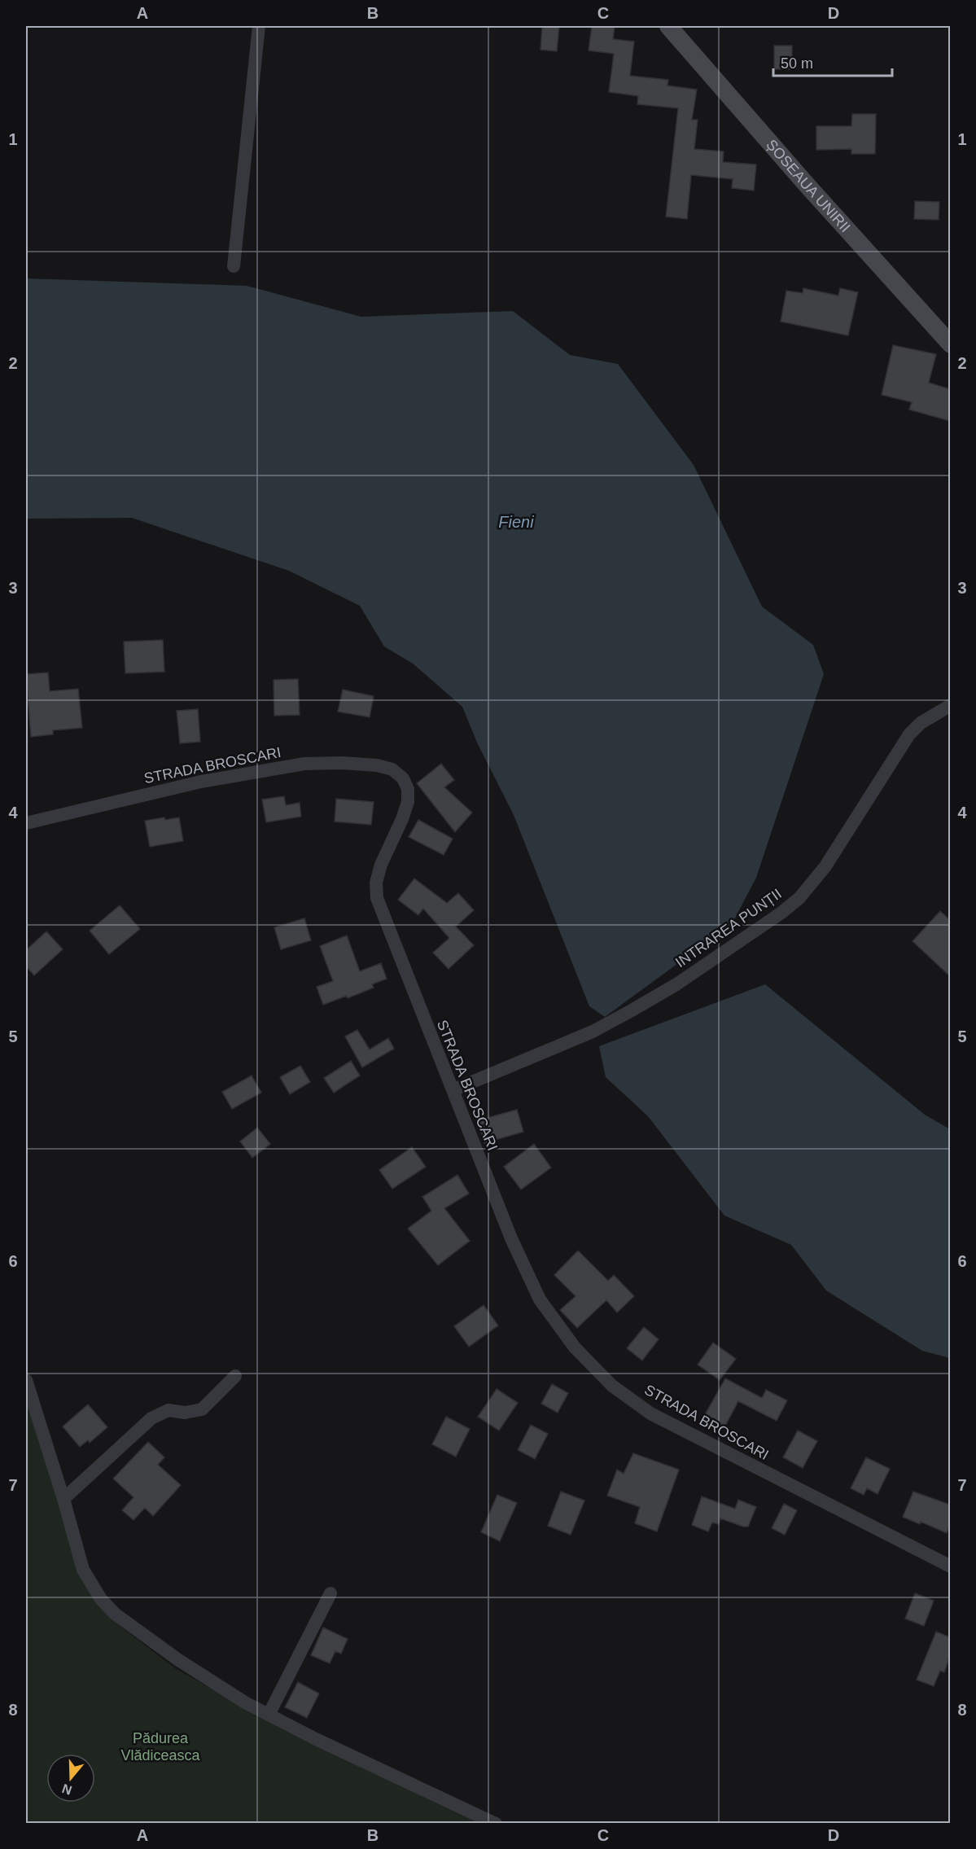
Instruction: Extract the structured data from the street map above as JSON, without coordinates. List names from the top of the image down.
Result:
{
  "streets": {
    "main road": ["ȘOSEAUA UNIRII"],
    "street": ["STRADA BROSCARI", "INTRAREA PUNȚII"]
  },
  "crossings": [
    ["STRADA BROSCARI", "INTRAREA PUNȚII"]
  ],
  "water": ["Fieni"],
  "parks": ["Pădurea Vlădiceasca"],
  "scale_bar": "50 m",
  "north": "bottom",
  "grid": {
    "columns": [
      "A",
      "B",
      "C",
      "D"
    ],
    "rows": [
      "1",
      "2",
      "3",
      "4",
      "5",
      "6",
      "7",
      "8"
    ]
  }
}
